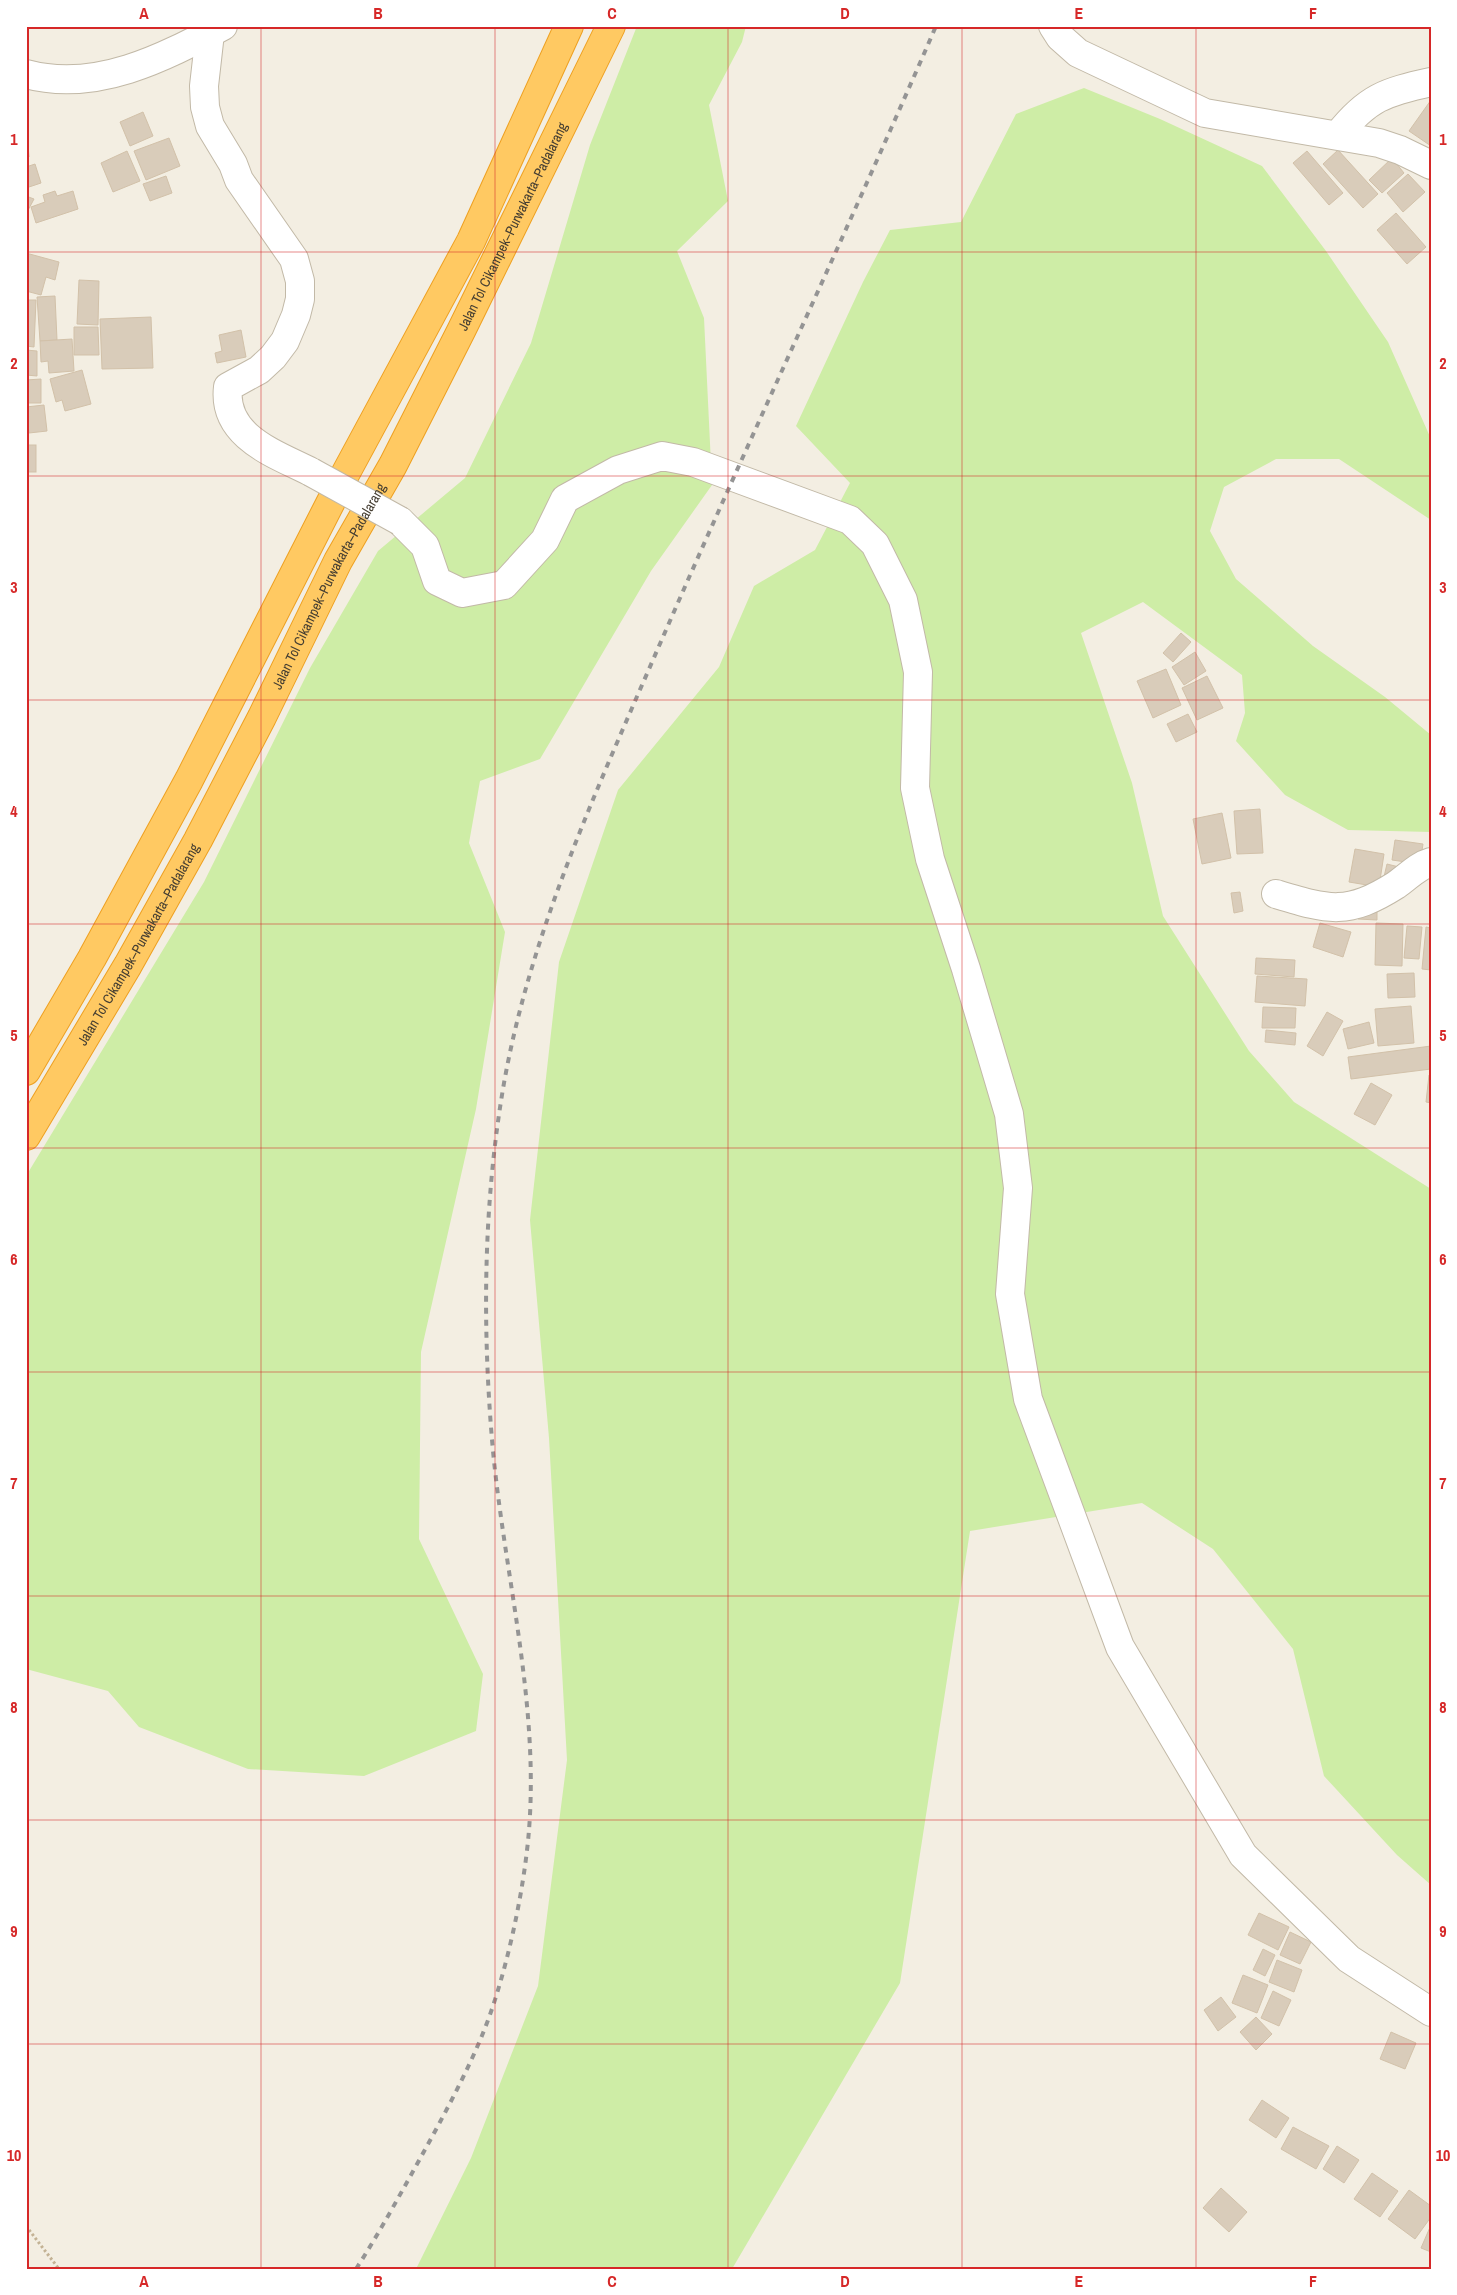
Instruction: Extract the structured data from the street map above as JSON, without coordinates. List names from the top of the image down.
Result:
{
  "streets": {
    "highway": ["Jalan Tol Cikampek–Purwakarta–Padalarang"]
  },
  "grid": {
    "columns": [
      "A",
      "B",
      "C",
      "D",
      "E",
      "F"
    ],
    "rows": [
      "1",
      "2",
      "3",
      "4",
      "5",
      "6",
      "7",
      "8",
      "9",
      "10"
    ]
  }
}
